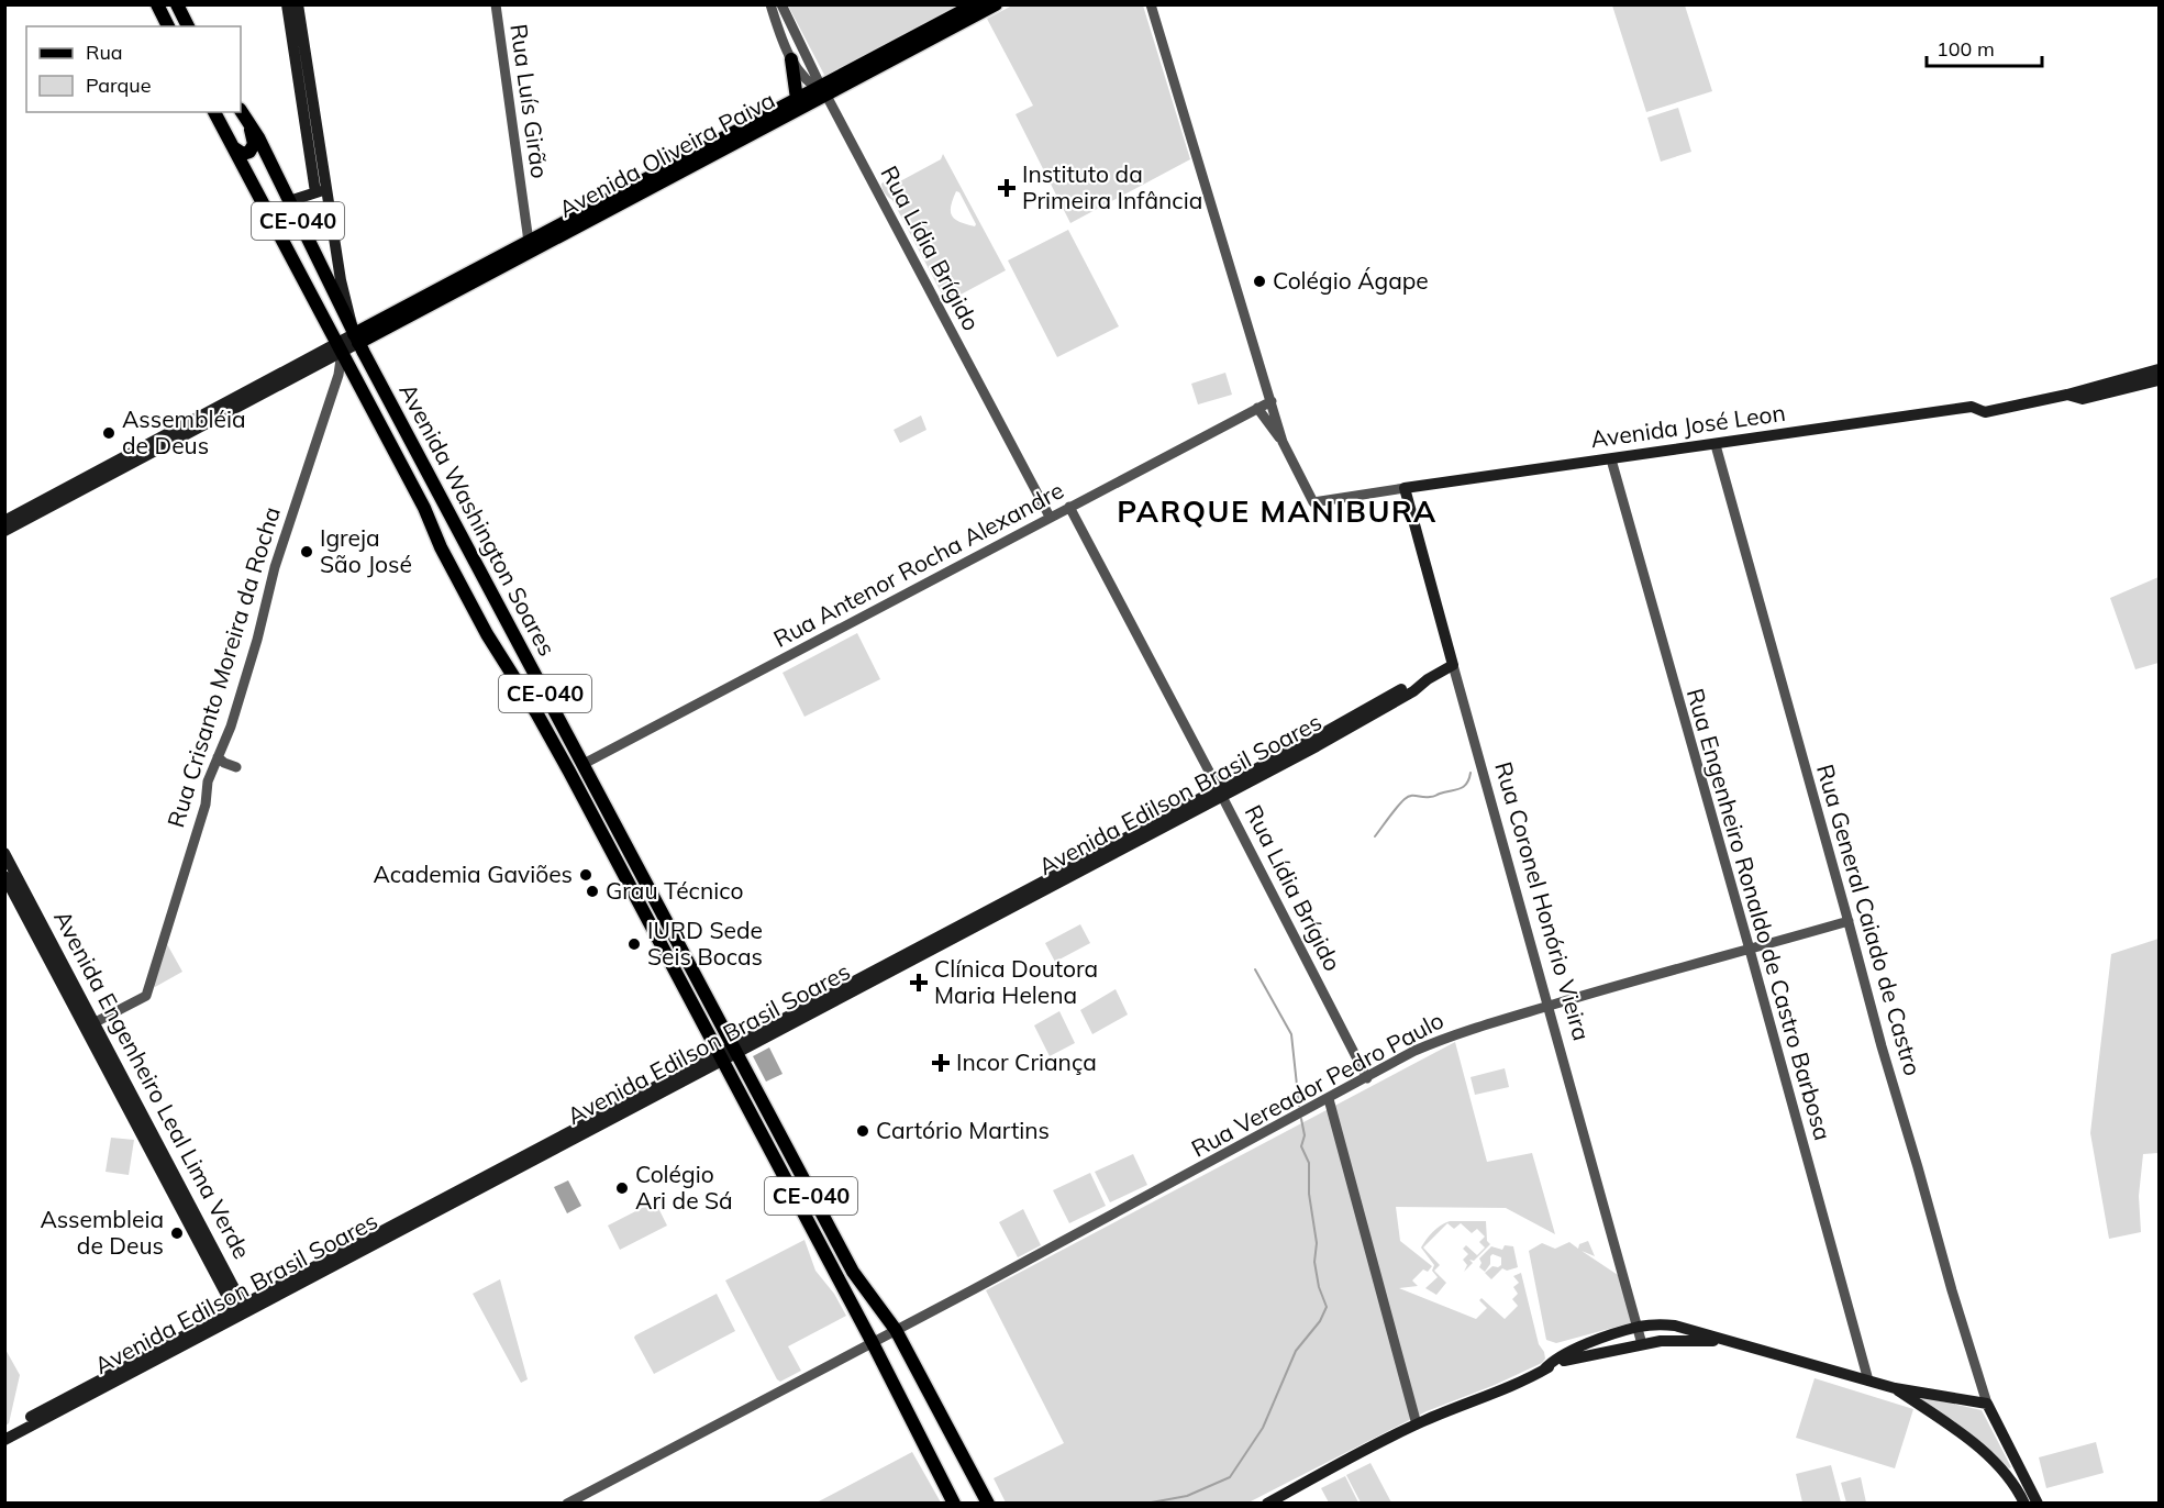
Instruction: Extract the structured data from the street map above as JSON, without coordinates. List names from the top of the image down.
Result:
{
  "streets": {
    "main road": [
      "Avenida Oliveira Paiva",
      "CE-040",
      "Avenida José Leon",
      "Avenida Washington Soares",
      "Avenida Edilson Brasil Soares",
      "Rua Coronel Honório Vieira",
      "Avenida Engenheiro Leal Lima Verde"
    ],
    "street": [
      "Rua Luís Girão",
      "Rua Lídia Brígido",
      "Rua Antenor Rocha Alexandre",
      "Rua Crisanto Moreira da Rocha",
      "Rua Engenheiro Ronaldo de Castro Barbosa",
      "Rua General Caiado de Castro",
      "Rua Vereador Pedro Paulo"
    ]
  },
  "crossings": [
    ["Rua Luís Girão", "Avenida Oliveira Paiva"],
    ["Avenida Oliveira Paiva", "Rua Lídia Brígido"],
    ["Avenida Oliveira Paiva", "Avenida Washington Soares"],
    ["Rua Lídia Brígido", "Rua Antenor Rocha Alexandre"],
    ["Rua Lídia Brígido", "Avenida Edilson Brasil Soares"],
    ["Rua Lídia Brígido", "Rua Vereador Pedro Paulo"],
    ["Avenida José Leon", "Rua Coronel Honório Vieira"],
    ["Avenida José Leon", "Rua Engenheiro Ronaldo de Castro Barbosa"],
    ["Avenida José Leon", "Rua General Caiado de Castro"],
    ["Avenida Washington Soares", "Rua Antenor Rocha Alexandre"],
    ["Avenida Washington Soares", "Rua Crisanto Moreira da Rocha"],
    ["Avenida Washington Soares", "Avenida Edilson Brasil Soares"],
    ["Avenida Washington Soares", "Rua Vereador Pedro Paulo"],
    ["Rua Crisanto Moreira da Rocha", "Avenida Engenheiro Leal Lima Verde"],
    ["Avenida Edilson Brasil Soares", "Rua Coronel Honório Vieira"],
    ["Avenida Edilson Brasil Soares", "Avenida Engenheiro Leal Lima Verde"],
    ["Rua Coronel Honório Vieira", "Rua Vereador Pedro Paulo"],
    ["Rua Engenheiro Ronaldo de Castro Barbosa", "Rua Vereador Pedro Paulo"],
    ["Rua General Caiado de Castro", "Rua Vereador Pedro Paulo"]
  ],
  "districts": ["PARQUE MANIBURA"],
  "places": {
    "health": ["Instituto da Primeira Infância", "Clínica Doutora Maria Helena", "Incor Criança"],
    "other": [
      "Colégio Ágape",
      "Assembléia de Deus",
      "Igreja São José",
      "Academia Gaviões",
      "Grau Técnico",
      "IURD Sede Seis Bocas",
      "Cartório Martins",
      "Colégio Ari de Sá",
      "Assembleia de Deus"
    ]
  },
  "legend": ["Rua", "Parque"],
  "scale_bar": "100 m"
}
